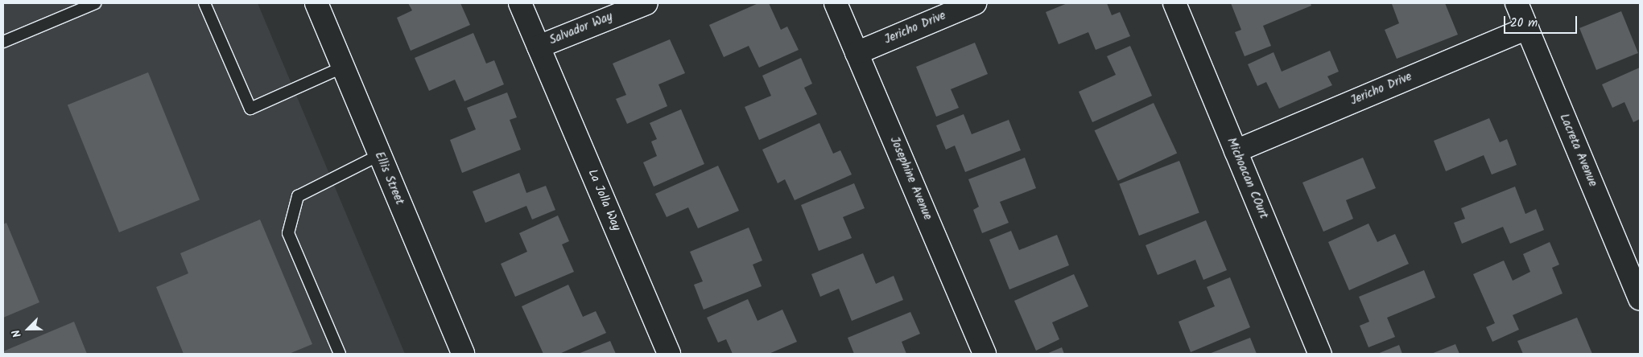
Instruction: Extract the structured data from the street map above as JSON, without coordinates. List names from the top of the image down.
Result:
{
  "streets": {
    "street": [
      "Jericho Drive",
      "Salvador Way",
      "Lacreta Avenue",
      "Ellis Street",
      "Josephine Avenue",
      "Michoacan COurt",
      "La Jolla Way"
    ]
  },
  "crossings": [
    ["Jericho Drive", "Lacreta Avenue"],
    ["Jericho Drive", "Josephine Avenue"],
    ["Jericho Drive", "Michoacan COurt"],
    ["Salvador Way", "La Jolla Way"]
  ],
  "scale_bar": "20 m",
  "north": "bottom left"
}
